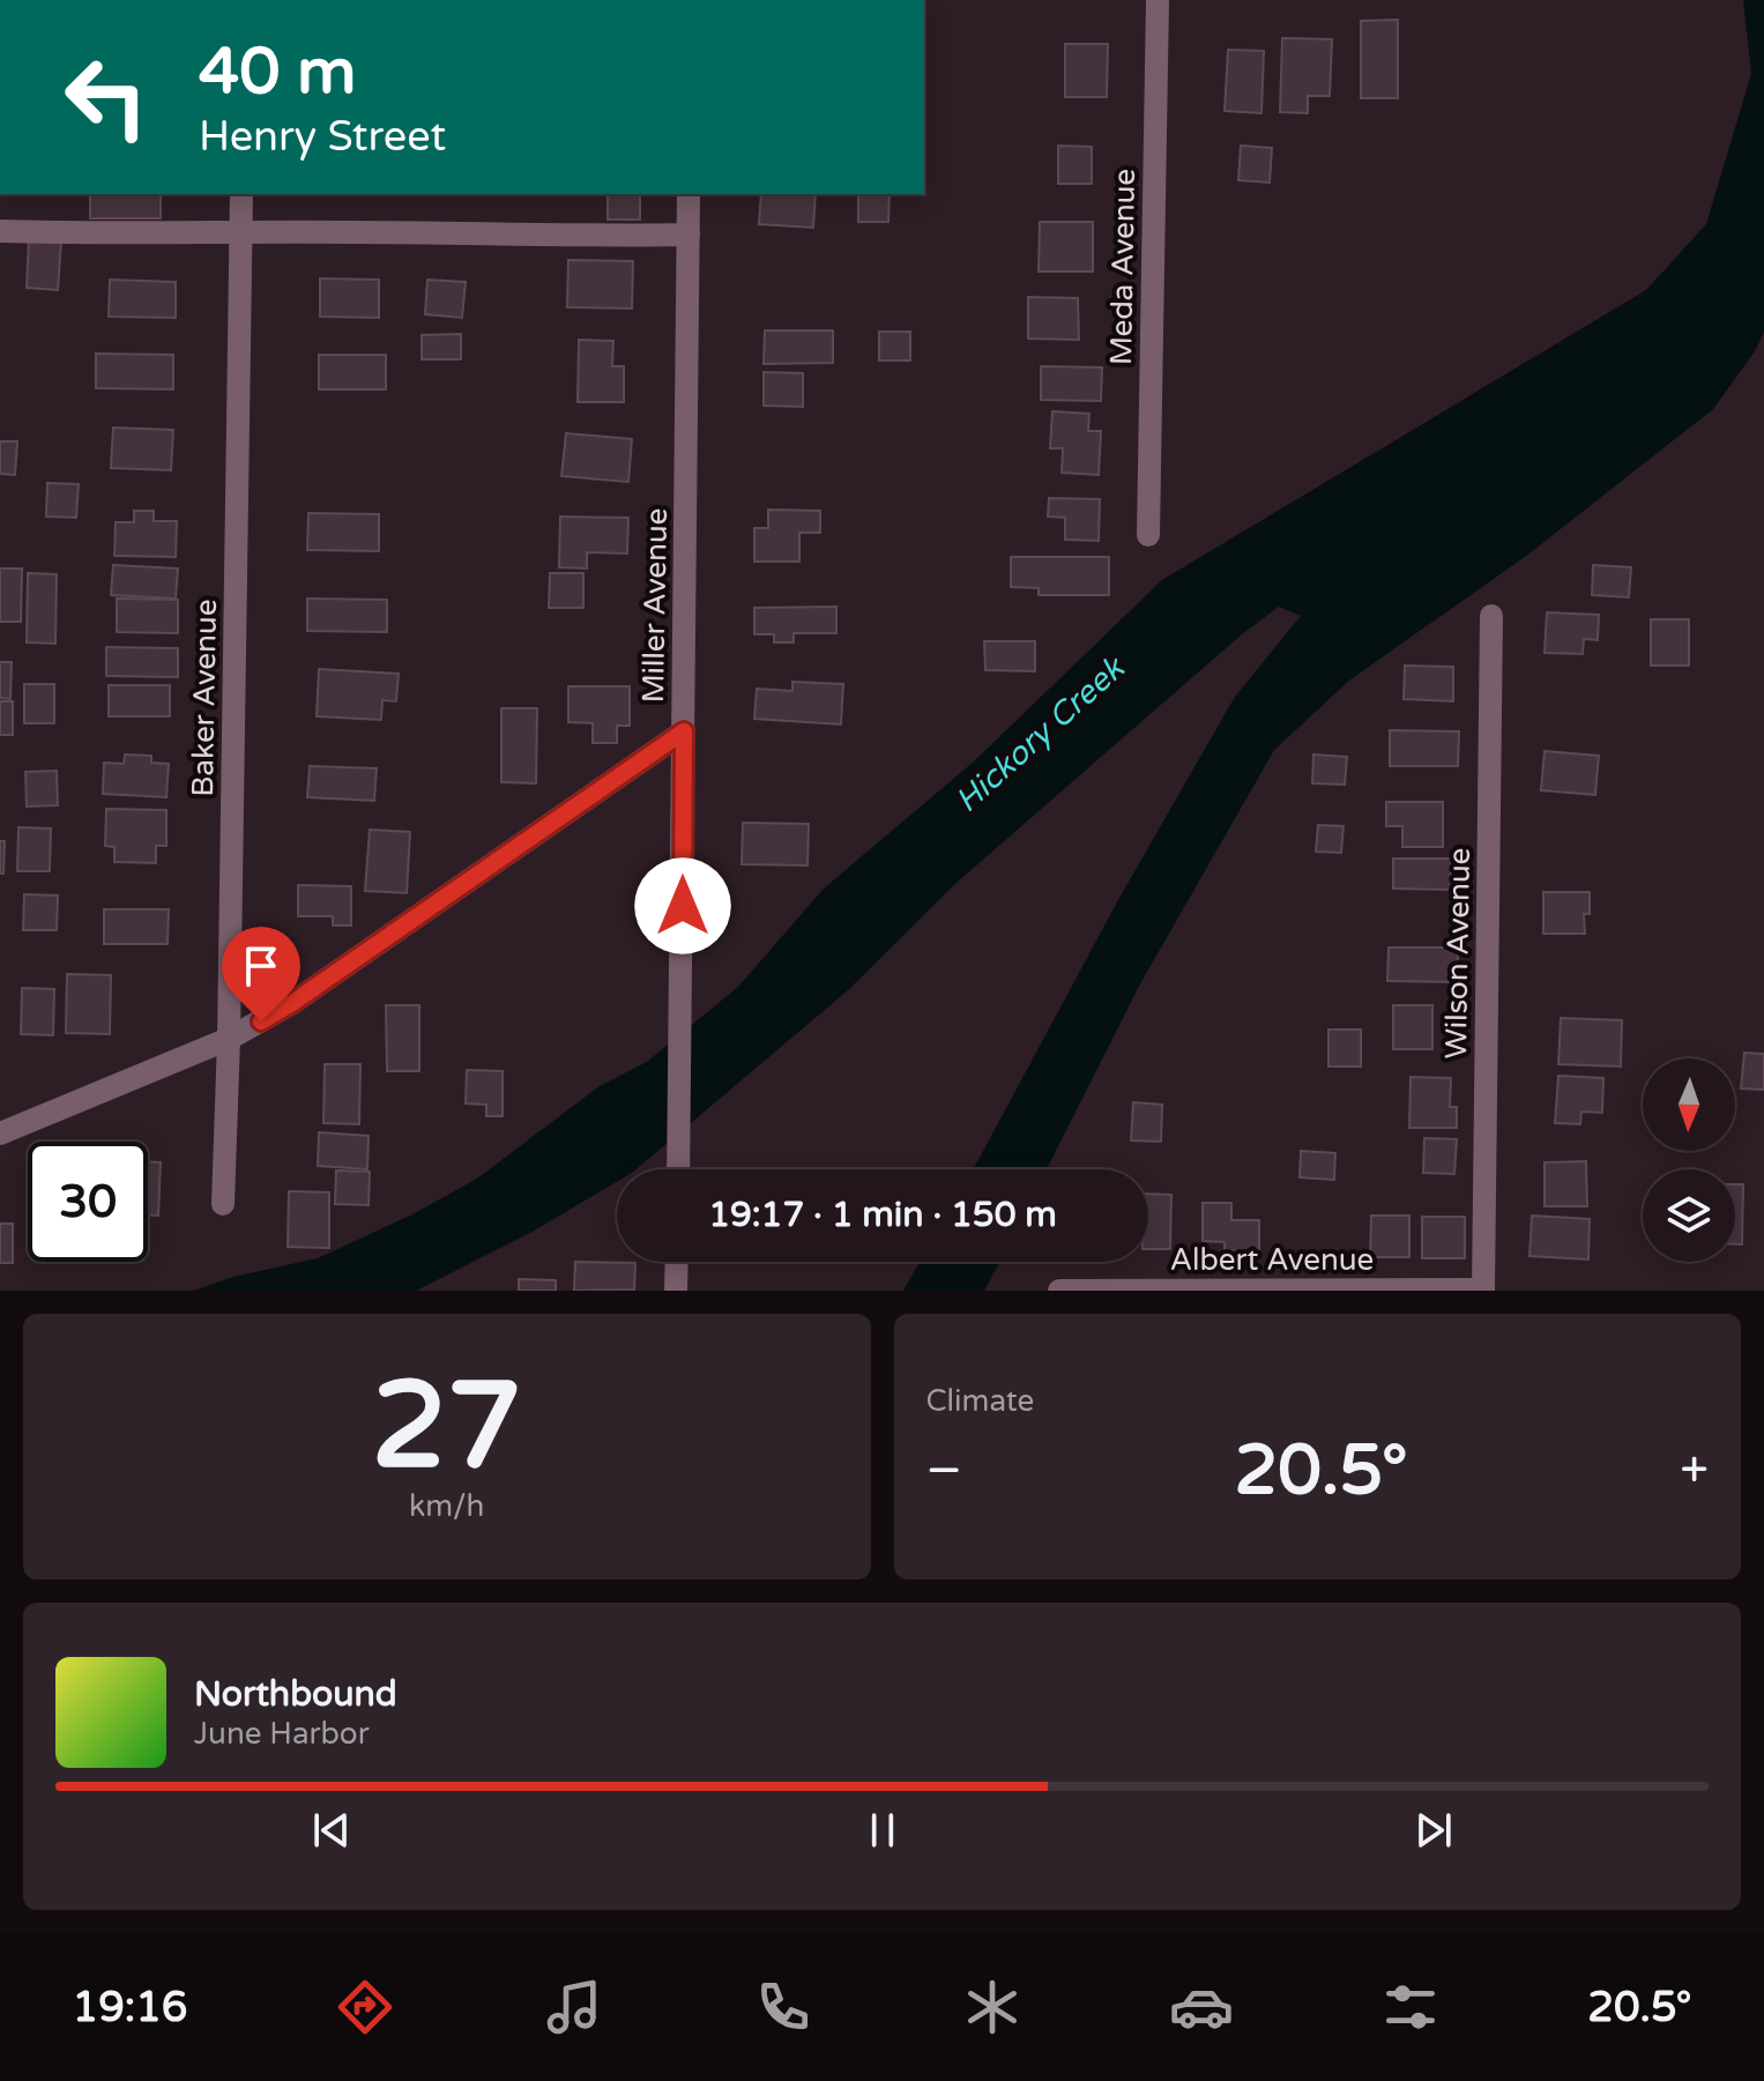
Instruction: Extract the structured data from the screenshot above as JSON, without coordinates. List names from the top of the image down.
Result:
{
  "streets": {
    "street": [
      "Meda Avenue",
      "Miller Avenue",
      "Baker Avenue",
      "Wilson Avenue",
      "Albert Avenue"
    ]
  },
  "crossings": [
    ["Wilson Avenue", "Albert Avenue"]
  ],
  "water": ["Hickory Creek"],
  "north": "bottom",
  "page": {
    "turn": ["40 m", "Henry Street"],
    "limit": "30",
    "trip": "19:17 · 1 min · 150 m",
    "tile": [
      ["27", "km/h"],
      "Climate"
    ],
    "heat": ["−", "20.5°", "+"],
    "song": ["Northbound", "June Harbor"],
    "tabs": ["19:16", "20.5°"]
  }
}
